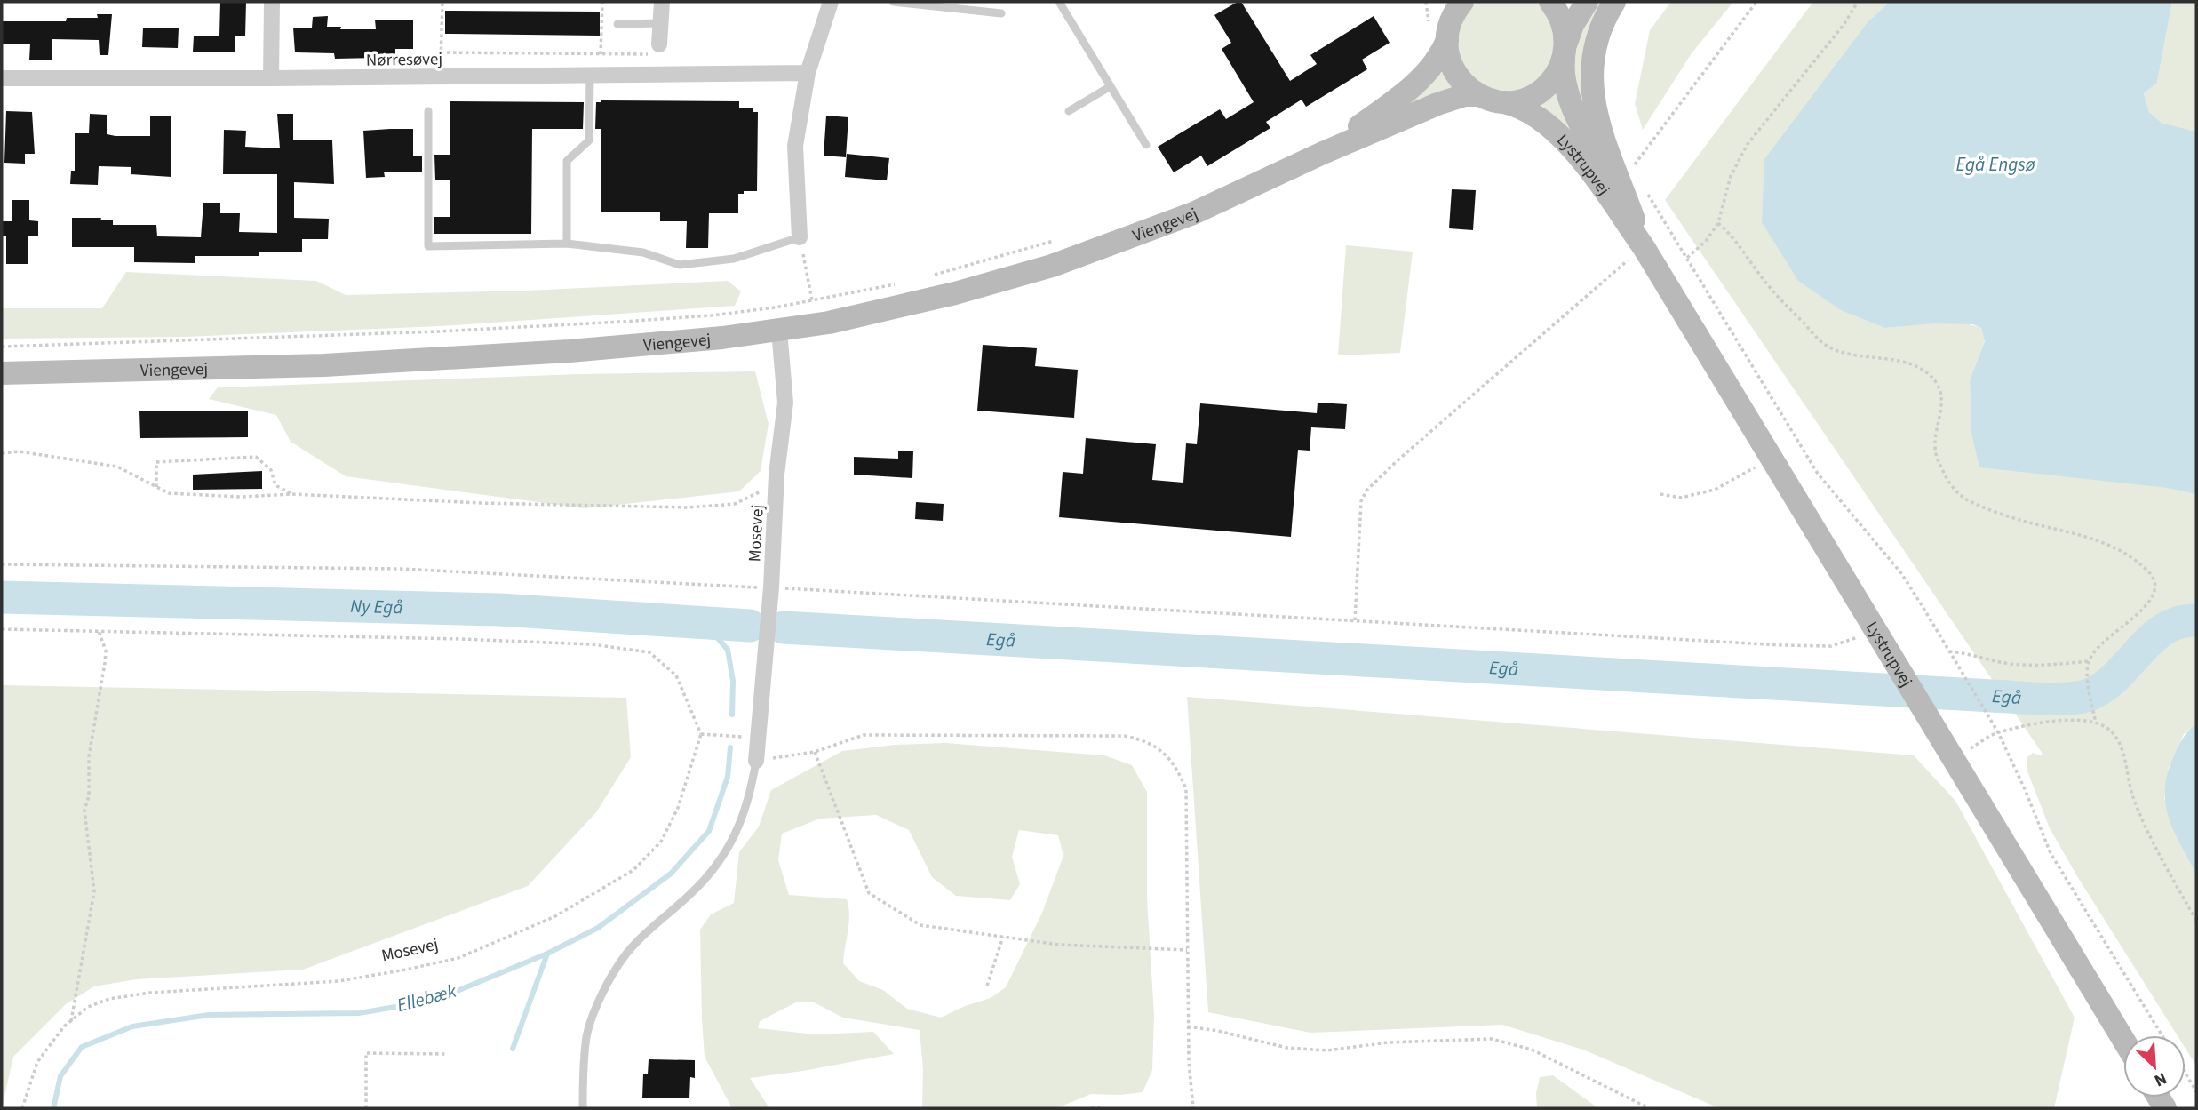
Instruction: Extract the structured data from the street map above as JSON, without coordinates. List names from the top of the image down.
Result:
{
  "streets": {
    "street": [
      "Nørresøvej",
      "Lystrupvej",
      "Viengevej",
      "Mosevej"
    ]
  },
  "crossings": [
    ["Lystrupvej", "Viengevej"],
    ["Viengevej", "Mosevej"]
  ],
  "water": [
    "Egå Engsø",
    "Ny Egå",
    "Egå",
    "Ellebæk"
  ],
  "north": "bottom right"
}
